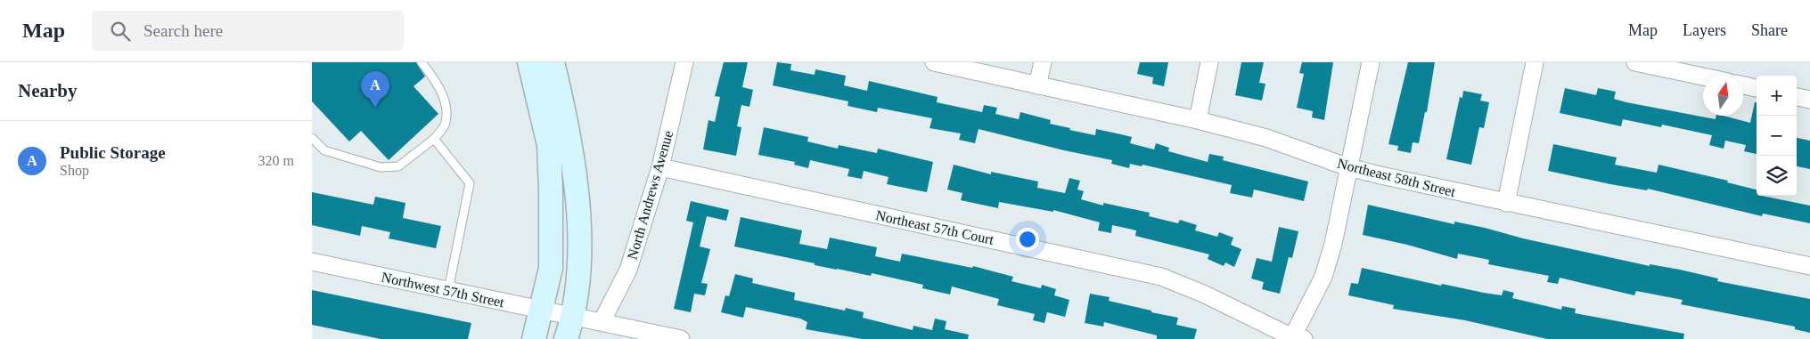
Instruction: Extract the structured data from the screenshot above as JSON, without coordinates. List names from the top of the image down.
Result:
{
  "streets": {
    "street": [
      "Northeast 58th Street",
      "North Andrews Avenue",
      "Northeast 57th Court",
      "Northwest 57th Street"
    ]
  },
  "crossings": [
    ["North Andrews Avenue", "Northeast 57th Court"],
    ["North Andrews Avenue", "Northwest 57th Street"]
  ],
  "north": "top",
  "page": {
    "header": "Map",
    "search": "Search here",
    "nav": ["Map", "Layers", "Share"],
    "heading": "Nearby",
    "pins": "A",
    "map_buttons": ["+", "−"],
    "list": [
      {
        "mark": "A",
        "name": "Public Storage",
        "note": "Shop",
        "value": "320 m"
      }
    ]
  }
}
